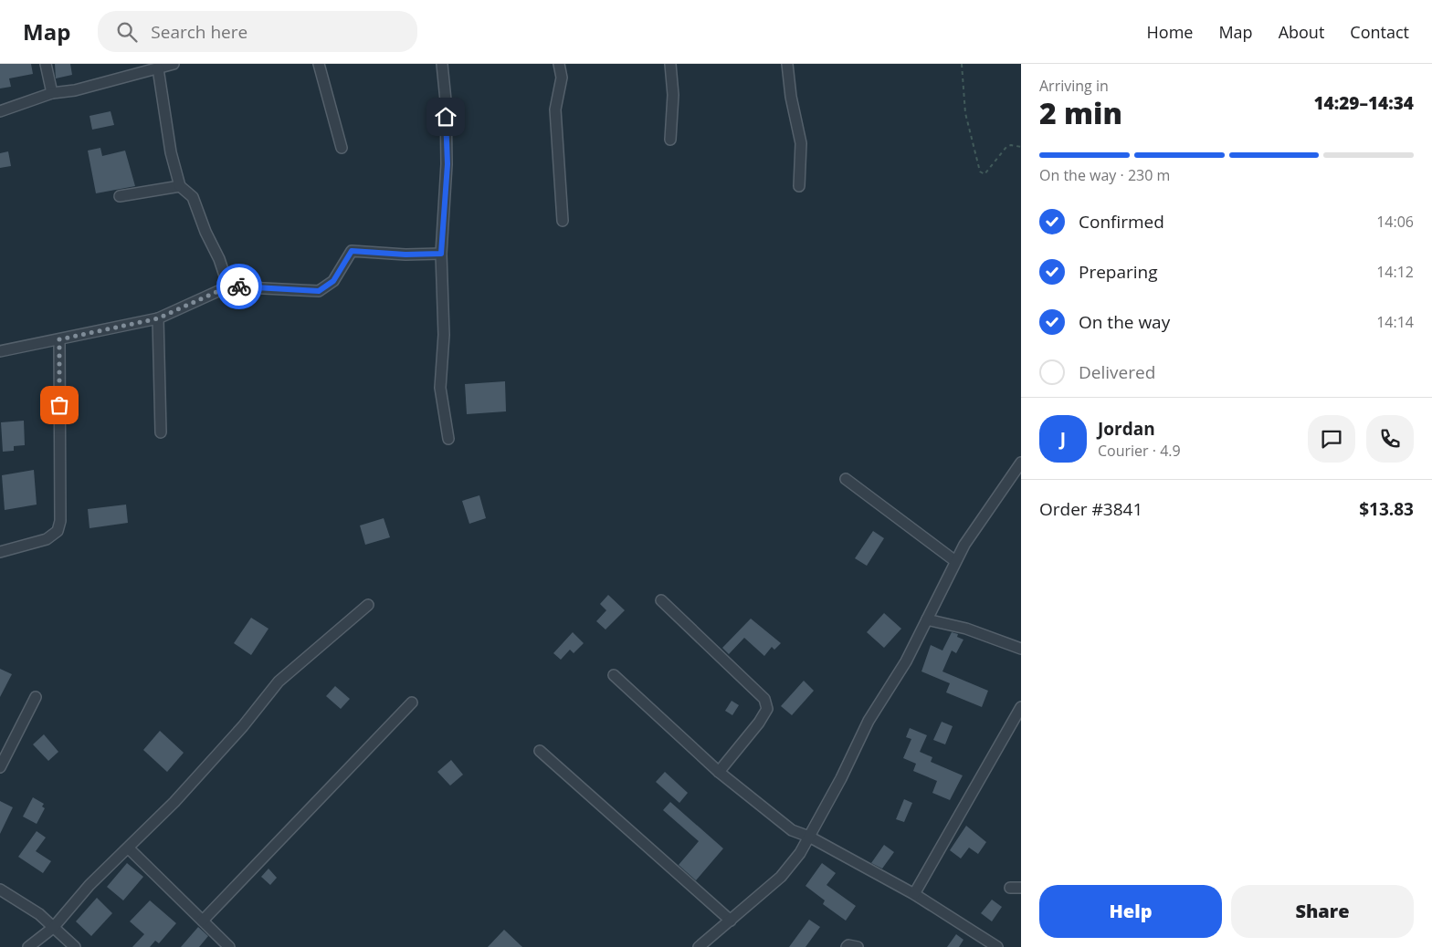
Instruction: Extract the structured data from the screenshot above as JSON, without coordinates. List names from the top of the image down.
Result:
{
  "page": {
    "header": "Map",
    "search": "Search here",
    "nav": [
      "Home",
      "Map",
      "About",
      "Contact"
    ],
    "heading": ["2 min", "Arriving in", "14:29–14:34"],
    "panel": [
      "Jordan",
      "Courier · 4.9",
      "Order #3841",
      "$13.83"
    ],
    "bar": "On the way · 230 m",
    "list": [
      ["Confirmed", "14:06"],
      ["Preparing", "14:12"],
      ["On the way", "14:14"],
      "Delivered"
    ],
    "round": "J",
    "buttons": ["Help", "Share"]
  }
}
